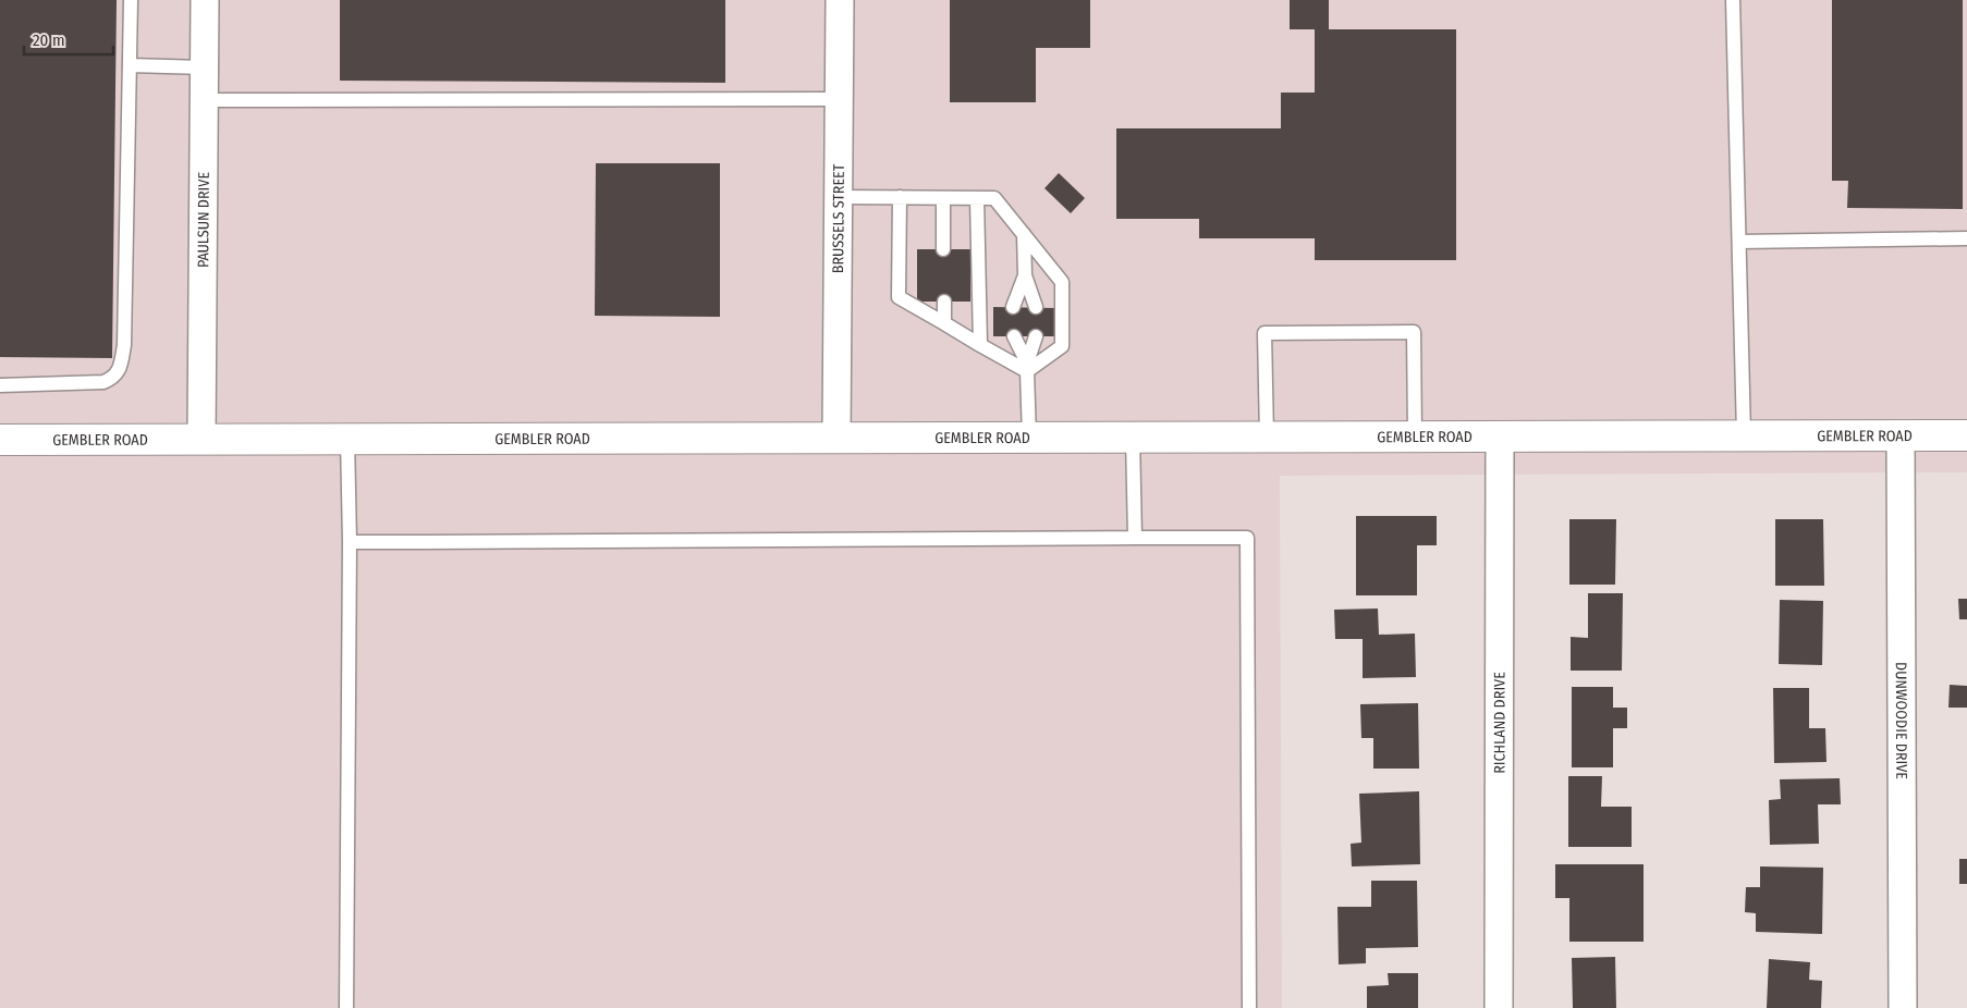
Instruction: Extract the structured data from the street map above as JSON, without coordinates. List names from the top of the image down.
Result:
{
  "streets": {
    "main road": ["GEMBLER ROAD"],
    "street": [
      "BRUSSELS STREET",
      "PAULSUN DRIVE",
      "RICHLAND DRIVE",
      "DUNWOODIE DRIVE"
    ]
  },
  "crossings": [
    ["BRUSSELS STREET", "GEMBLER ROAD"],
    ["PAULSUN DRIVE", "GEMBLER ROAD"],
    ["GEMBLER ROAD", "RICHLAND DRIVE"],
    ["GEMBLER ROAD", "DUNWOODIE DRIVE"]
  ],
  "scale_bar": "20 m"
}
